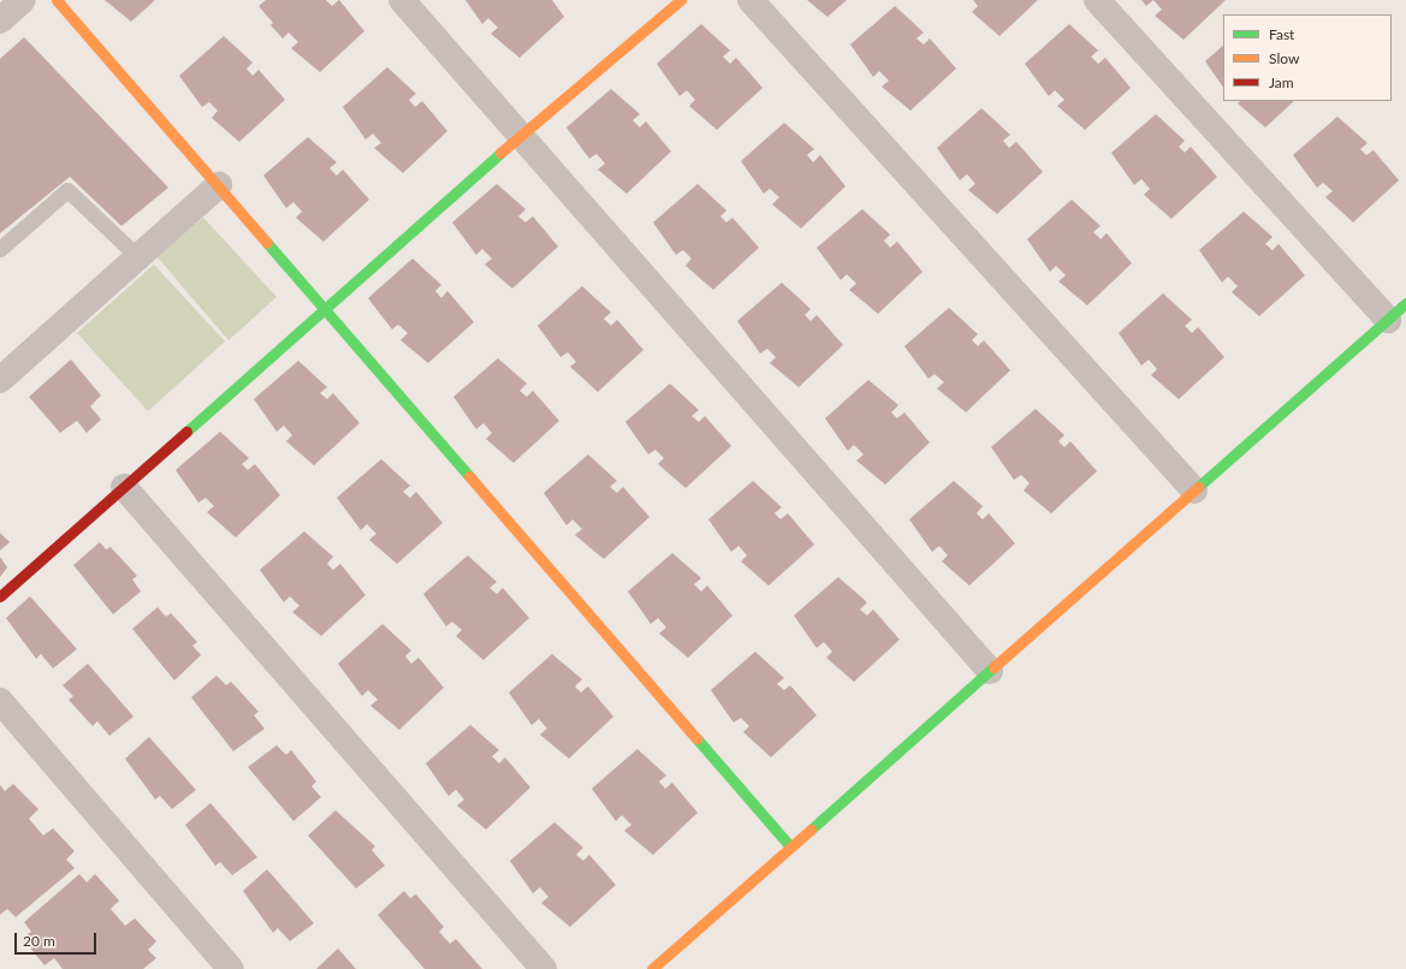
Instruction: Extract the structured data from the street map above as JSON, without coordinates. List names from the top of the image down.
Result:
{
  "legend": ["Fast", "Slow", "Jam"],
  "scale_bar": "20 m"
}
